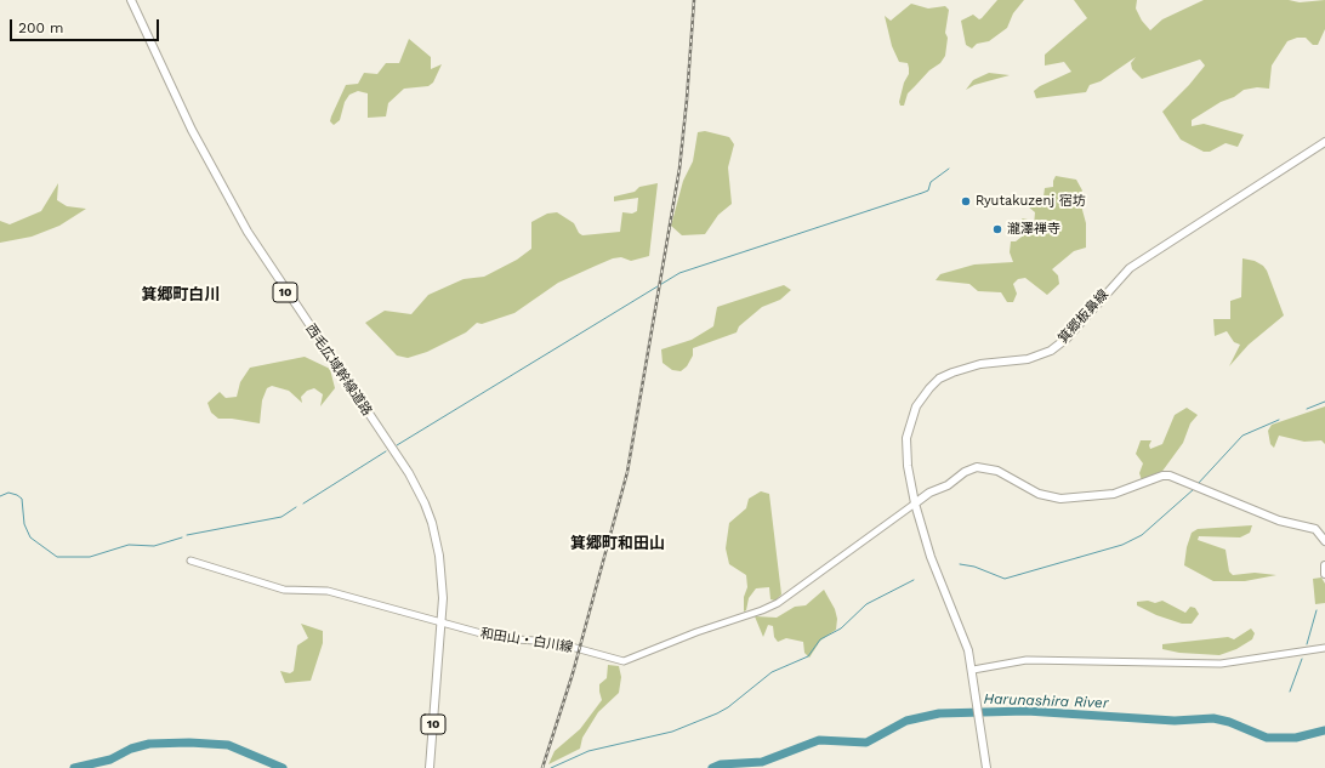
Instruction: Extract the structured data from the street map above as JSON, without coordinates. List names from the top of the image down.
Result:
{
  "streets": {
    "main road": ["10", "箕郷板鼻線", "西毛広域幹線道路"],
    "street": ["和田山・白川線"]
  },
  "crossings": [
    ["箕郷板鼻線", "和田山・白川線"],
    ["西毛広域幹線道路", "和田山・白川線"]
  ],
  "districts": ["箕郷町白川", "箕郷町和田山"],
  "water": ["Harunashira River"],
  "places": ["Ryutakuzenj 宿坊", "瀧澤禅寺"],
  "scale_bar": "200 m"
}
